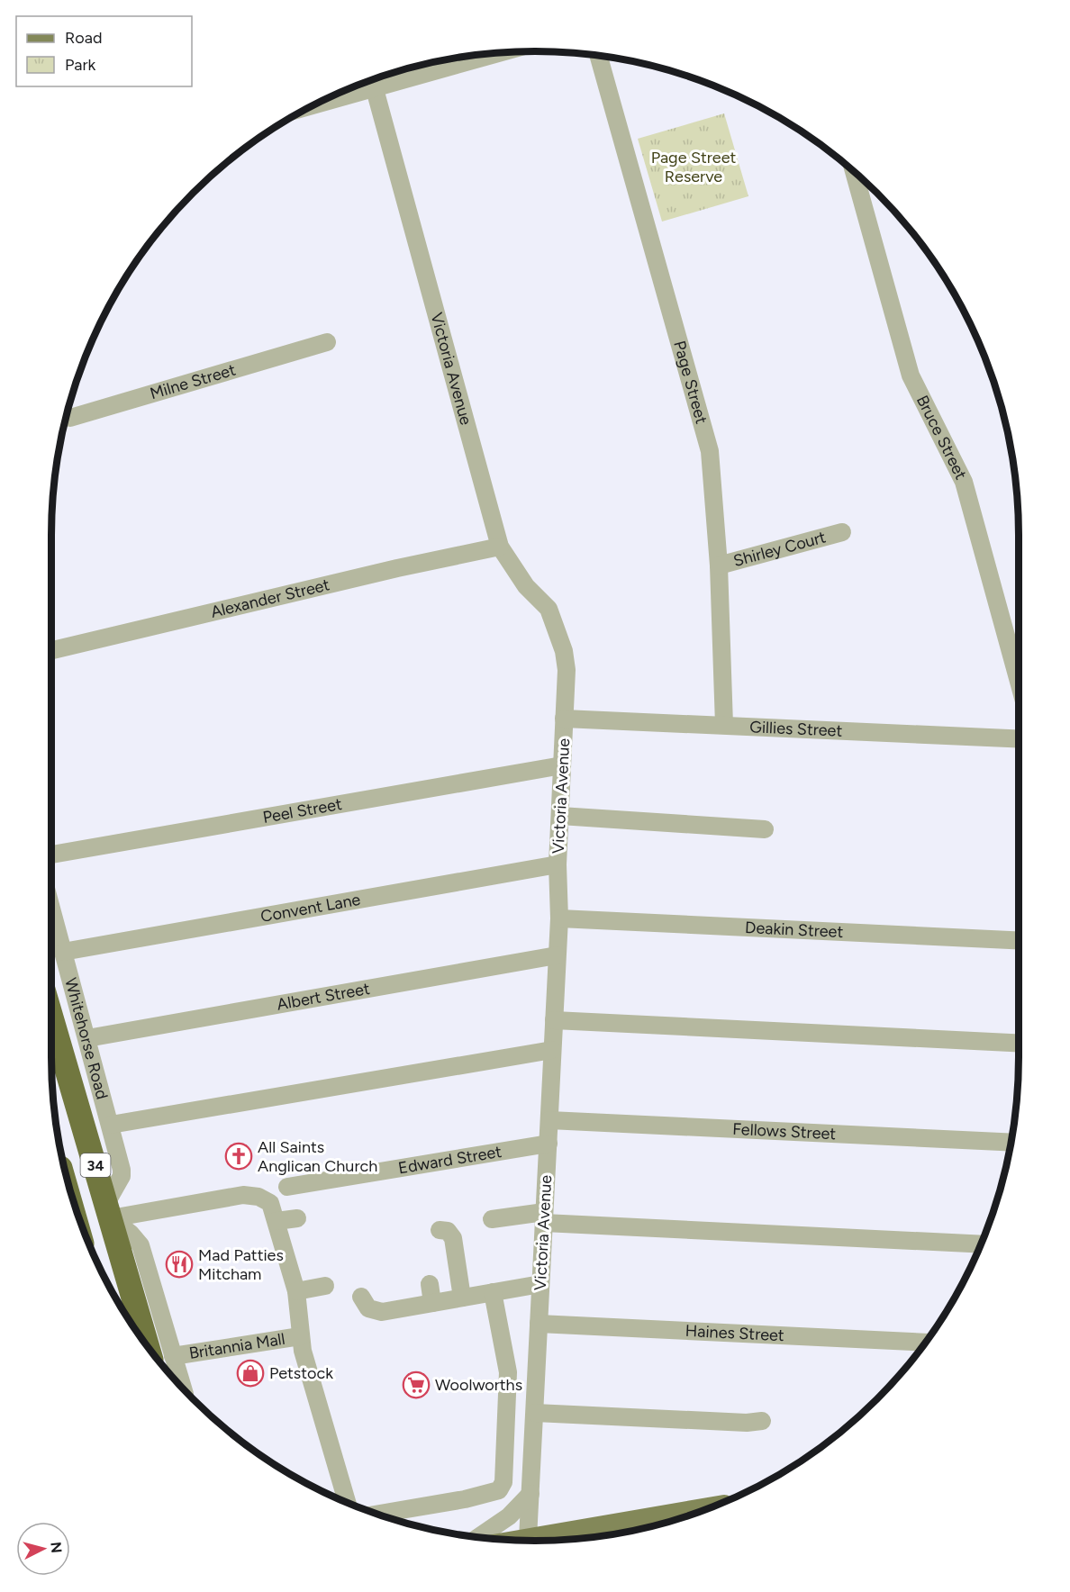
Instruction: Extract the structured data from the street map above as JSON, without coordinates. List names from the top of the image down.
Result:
{
  "streets": {
    "highway": ["Whitehorse Road", "34"],
    "street": [
      "Victoria Avenue",
      "Milne Street",
      "Page Street",
      "Bruce Street",
      "Shirley Court",
      "Alexander Street",
      "Gillies Street",
      "Peel Street",
      "Convent Lane",
      "Deakin Street",
      "Albert Street",
      "Fellows Street",
      "Edward Street",
      "Haines Street",
      "Britannia Mall"
    ]
  },
  "crossings": [
    ["Victoria Avenue", "Alexander Street"],
    ["Victoria Avenue", "Gillies Street"],
    ["Victoria Avenue", "Peel Street"],
    ["Victoria Avenue", "Convent Lane"],
    ["Victoria Avenue", "Deakin Street"],
    ["Victoria Avenue", "Albert Street"],
    ["Victoria Avenue", "Fellows Street"],
    ["Victoria Avenue", "Edward Street"],
    ["Victoria Avenue", "Haines Street"],
    ["Page Street", "Shirley Court"],
    ["Page Street", "Gillies Street"],
    ["Convent Lane", "Whitehorse Road"],
    ["Albert Street", "Whitehorse Road"],
    ["Whitehorse Road", "Britannia Mall"]
  ],
  "parks": ["Page Street Reserve"],
  "places": {
    "church": ["All Saints Anglican Church"],
    "restaurant": ["Mad Patties Mitcham"],
    "shop": ["Petstock"],
    "supermarket": ["Woolworths"]
  },
  "legend": ["Road", "Park"],
  "north": "right"
}
